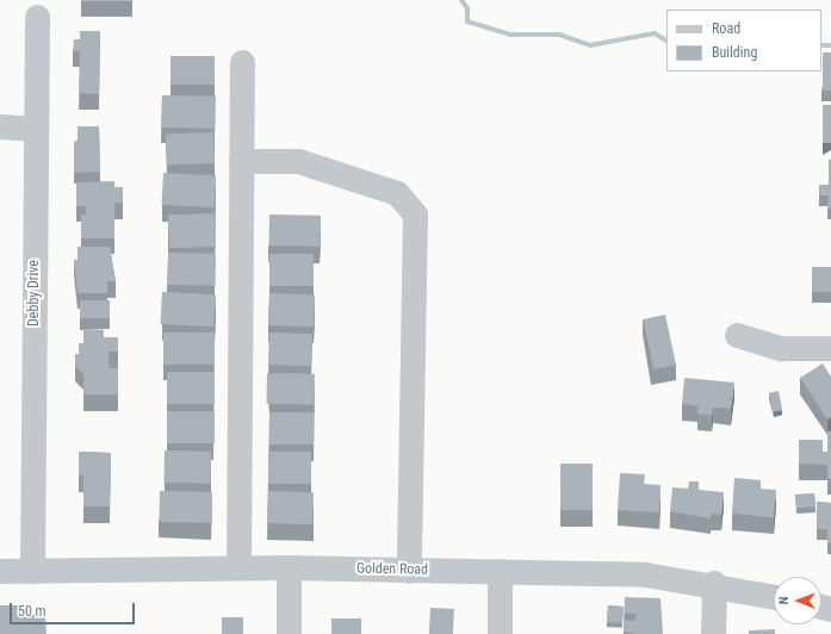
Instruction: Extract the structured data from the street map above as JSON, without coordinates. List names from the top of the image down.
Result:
{
  "streets": {
    "street": ["Debby Drive", "Golden Road"]
  },
  "crossings": [
    ["Debby Drive", "Golden Road"]
  ],
  "legend": ["Road", "Building"],
  "scale_bar": "50 m",
  "north": "left"
}
